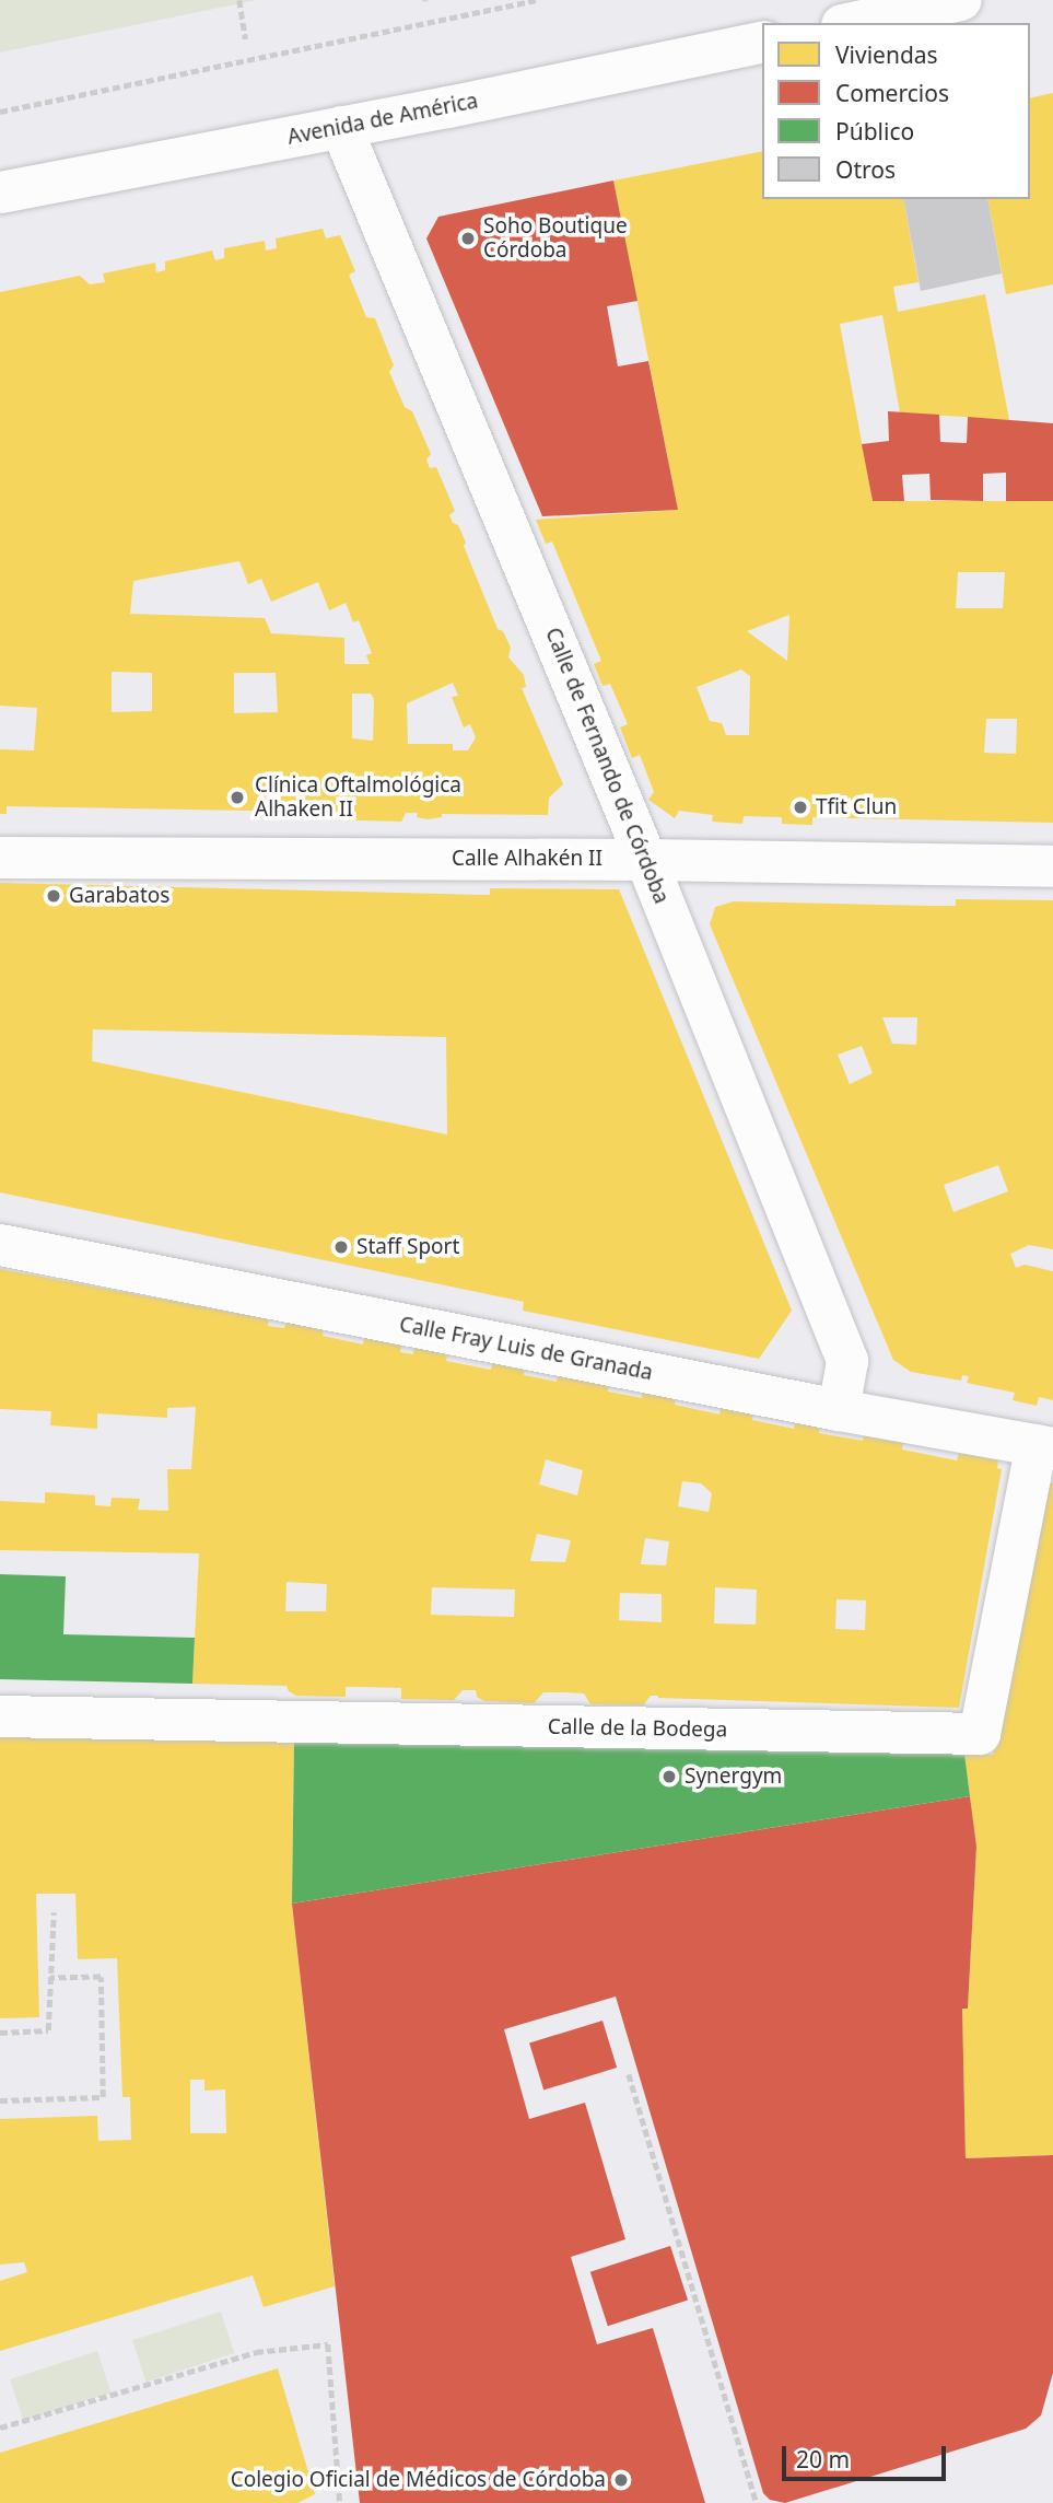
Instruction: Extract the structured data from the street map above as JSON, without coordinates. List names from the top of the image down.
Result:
{
  "streets": {
    "street": [
      "Avenida de América",
      "Calle de Fernando de Córdoba",
      "Calle Alhakén II",
      "Calle Fray Luis de Granada",
      "Calle de la Bodega"
    ]
  },
  "crossings": [
    ["Avenida de América", "Calle de Fernando de Córdoba"],
    ["Calle de Fernando de Córdoba", "Calle Alhakén II"],
    ["Calle de Fernando de Córdoba", "Calle Fray Luis de Granada"],
    ["Calle Fray Luis de Granada", "Calle de la Bodega"]
  ],
  "places": [
    "Soho Boutique Córdoba",
    "Clínica Oftalmológica Alhaken II",
    "Tfit Clun",
    "Garabatos",
    "Staff Sport",
    "Synergym",
    "Colegio Oficial de Médicos de Córdoba"
  ],
  "legend": [
    "Viviendas",
    "Comercios",
    "Público",
    "Otros"
  ],
  "scale_bar": "20 m"
}
